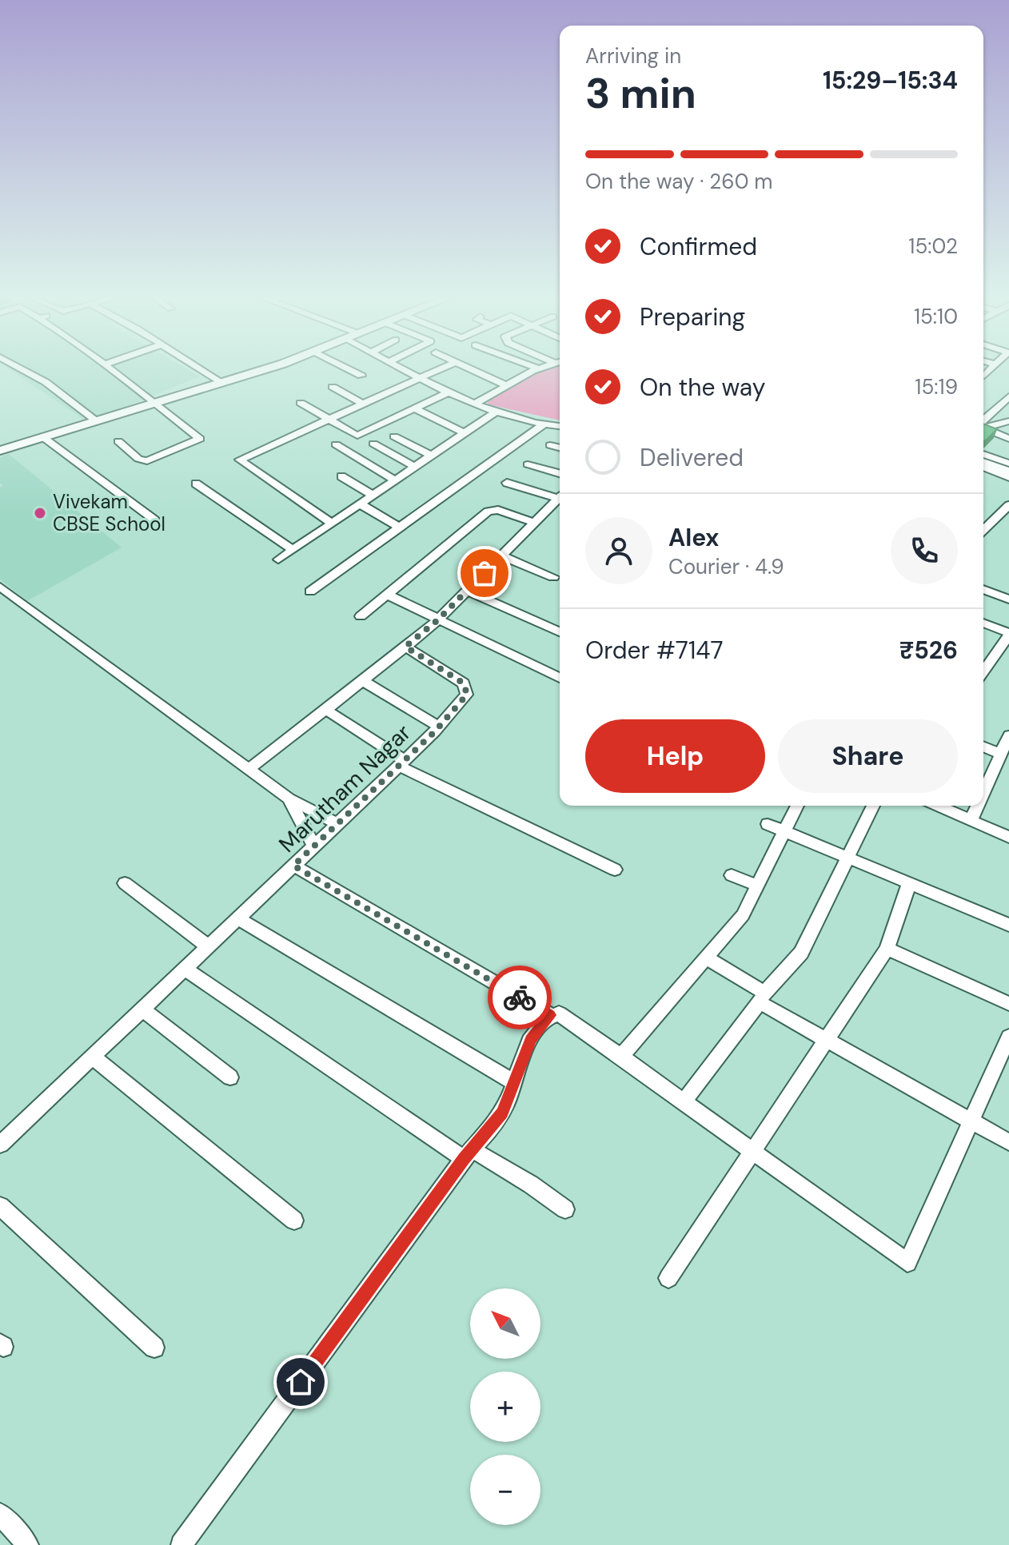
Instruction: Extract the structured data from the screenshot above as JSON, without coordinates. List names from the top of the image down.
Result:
{
  "streets": {
    "street": ["Marutham Nagar"]
  },
  "places": ["Vivekam CBSE School"],
  "north": "top left",
  "page": {
    "heading": ["3 min", "Arriving in", "15:29–15:34"],
    "panel": [
      "Alex",
      "Courier · 4.9",
      "Order #7147",
      "₹526"
    ],
    "bar": "On the way · 260 m",
    "list": [
      ["Confirmed", "15:02"],
      ["Preparing", "15:10"],
      ["On the way", "15:19"],
      "Delivered"
    ],
    "buttons": ["Help", "Share"],
    "map_buttons": ["+", "−"]
  }
}
